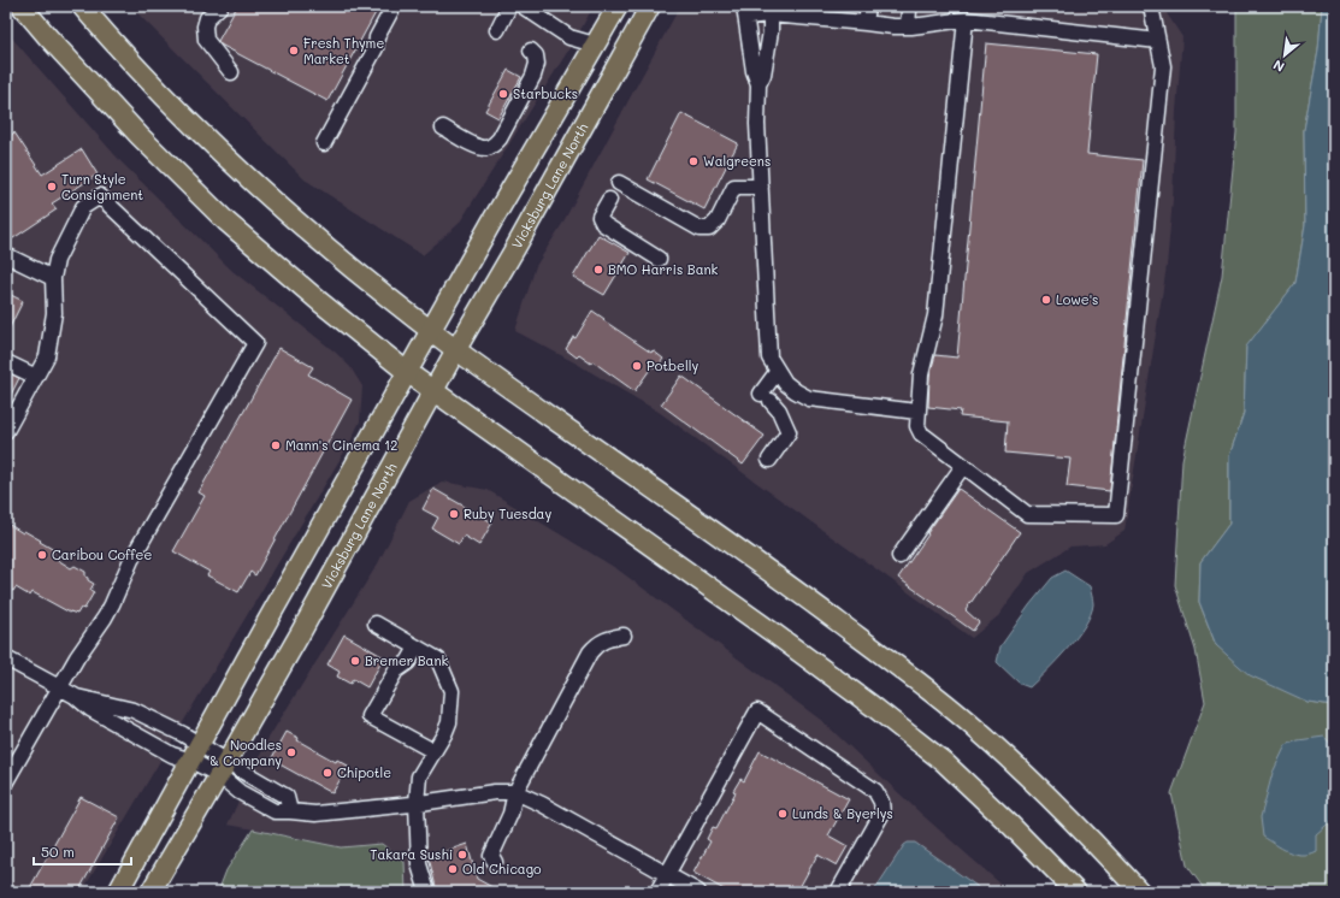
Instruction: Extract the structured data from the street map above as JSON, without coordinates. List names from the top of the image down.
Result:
{
  "streets": {
    "main road": ["Vicksburg Lane North"]
  },
  "places": [
    "Fresh Thyme Market",
    "Starbucks",
    "Walgreens",
    "Turn Style Consignment",
    "BMO Harris Bank",
    "Lowe's",
    "Potbelly",
    "Mann's Cinema 12",
    "Ruby Tuesday",
    "Caribou Coffee",
    "Bremer Bank",
    "Noodles & Company",
    "Chipotle",
    "Lunds & Byerlys",
    "Takara Sushi",
    "Old Chicago"
  ],
  "scale_bar": "50 m",
  "north": "bottom left"
}
